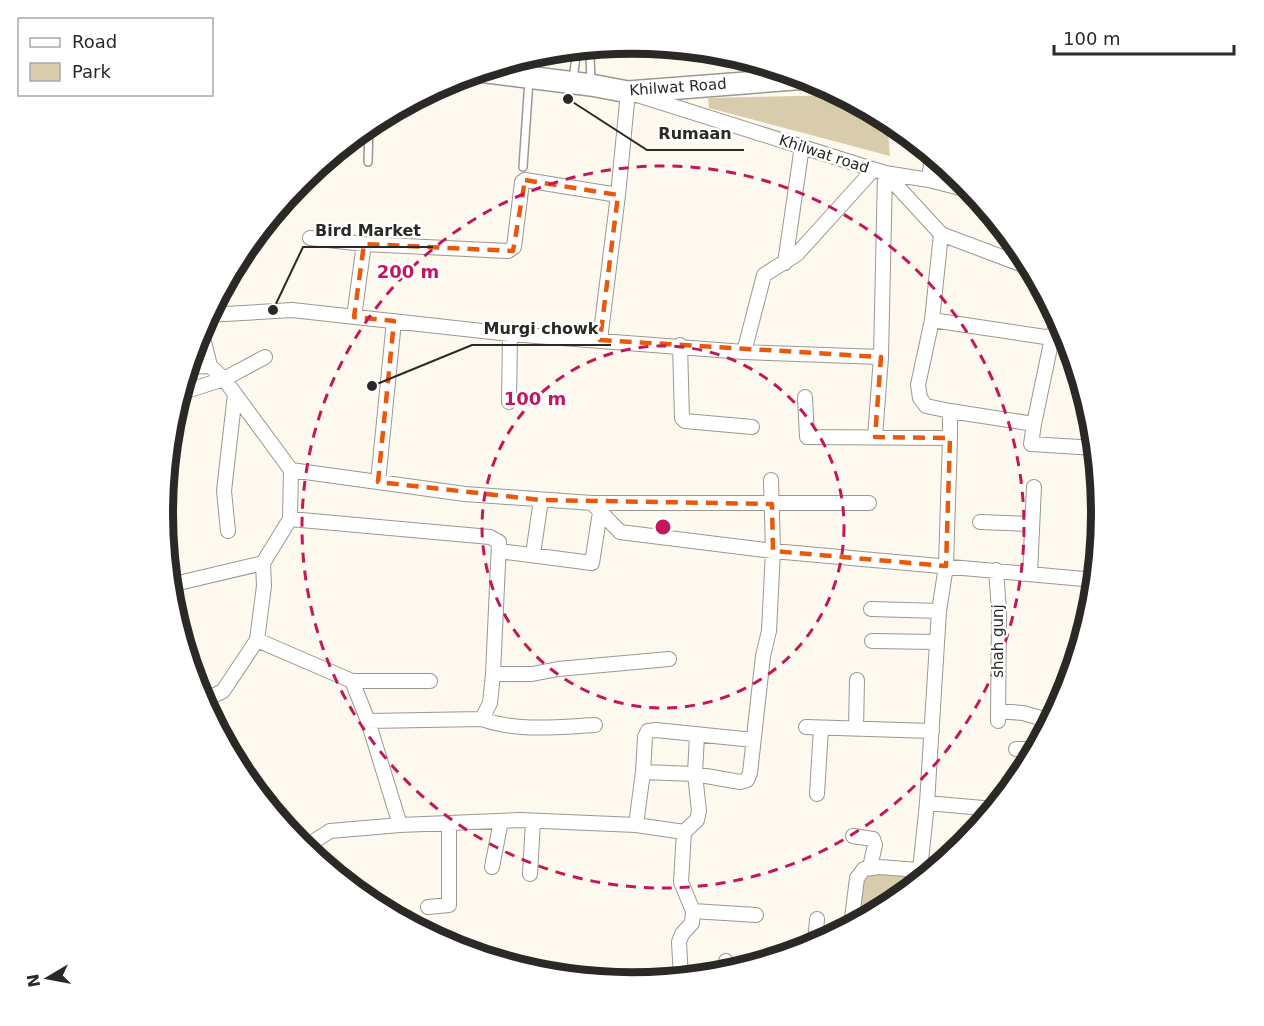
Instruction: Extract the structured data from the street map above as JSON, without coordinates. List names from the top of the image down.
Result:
{
  "streets": {
    "main road": ["Khilwat Road"],
    "street": ["Khilwat road", "shah gunj"]
  },
  "crossings": [
    ["Khilwat Road", "Khilwat road"]
  ],
  "places": ["Rumaan", "Bird Market", "Murgi chowk"],
  "legend": ["Road", "Park"],
  "scale_bar": "100 m",
  "north": "left",
  "rings": ["200 m", "100 m"]
}
